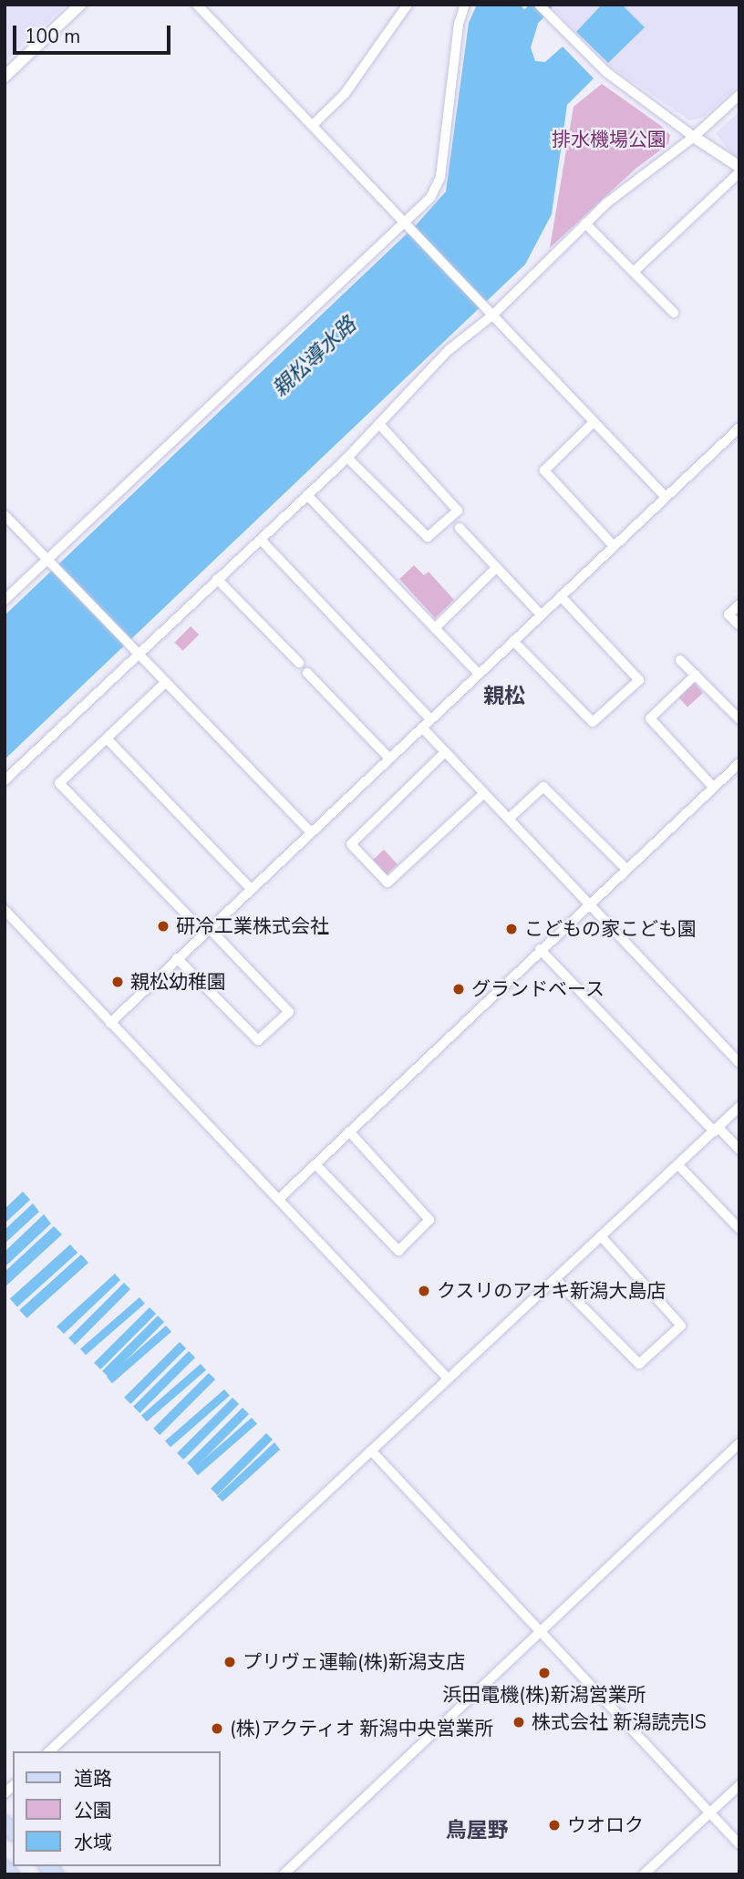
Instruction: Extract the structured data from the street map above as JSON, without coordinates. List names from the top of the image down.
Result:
{
  "districts": ["親松", "鳥屋野"],
  "water": ["親松導水路"],
  "parks": ["排水機場公園"],
  "places": [
    "研冷工業株式会社",
    "こどもの家こども園",
    "親松幼稚園",
    "グランドベース",
    "クスリのアオキ新潟大島店",
    "プリヴェ運輸(株)新潟支店",
    "浜田電機(株)新潟営業所",
    "株式会社 新潟読売IS",
    "(株)アクティオ 新潟中央営業所",
    "ウオロク"
  ],
  "legend": ["道路", "公園", "水域"],
  "scale_bar": "100 m"
}
